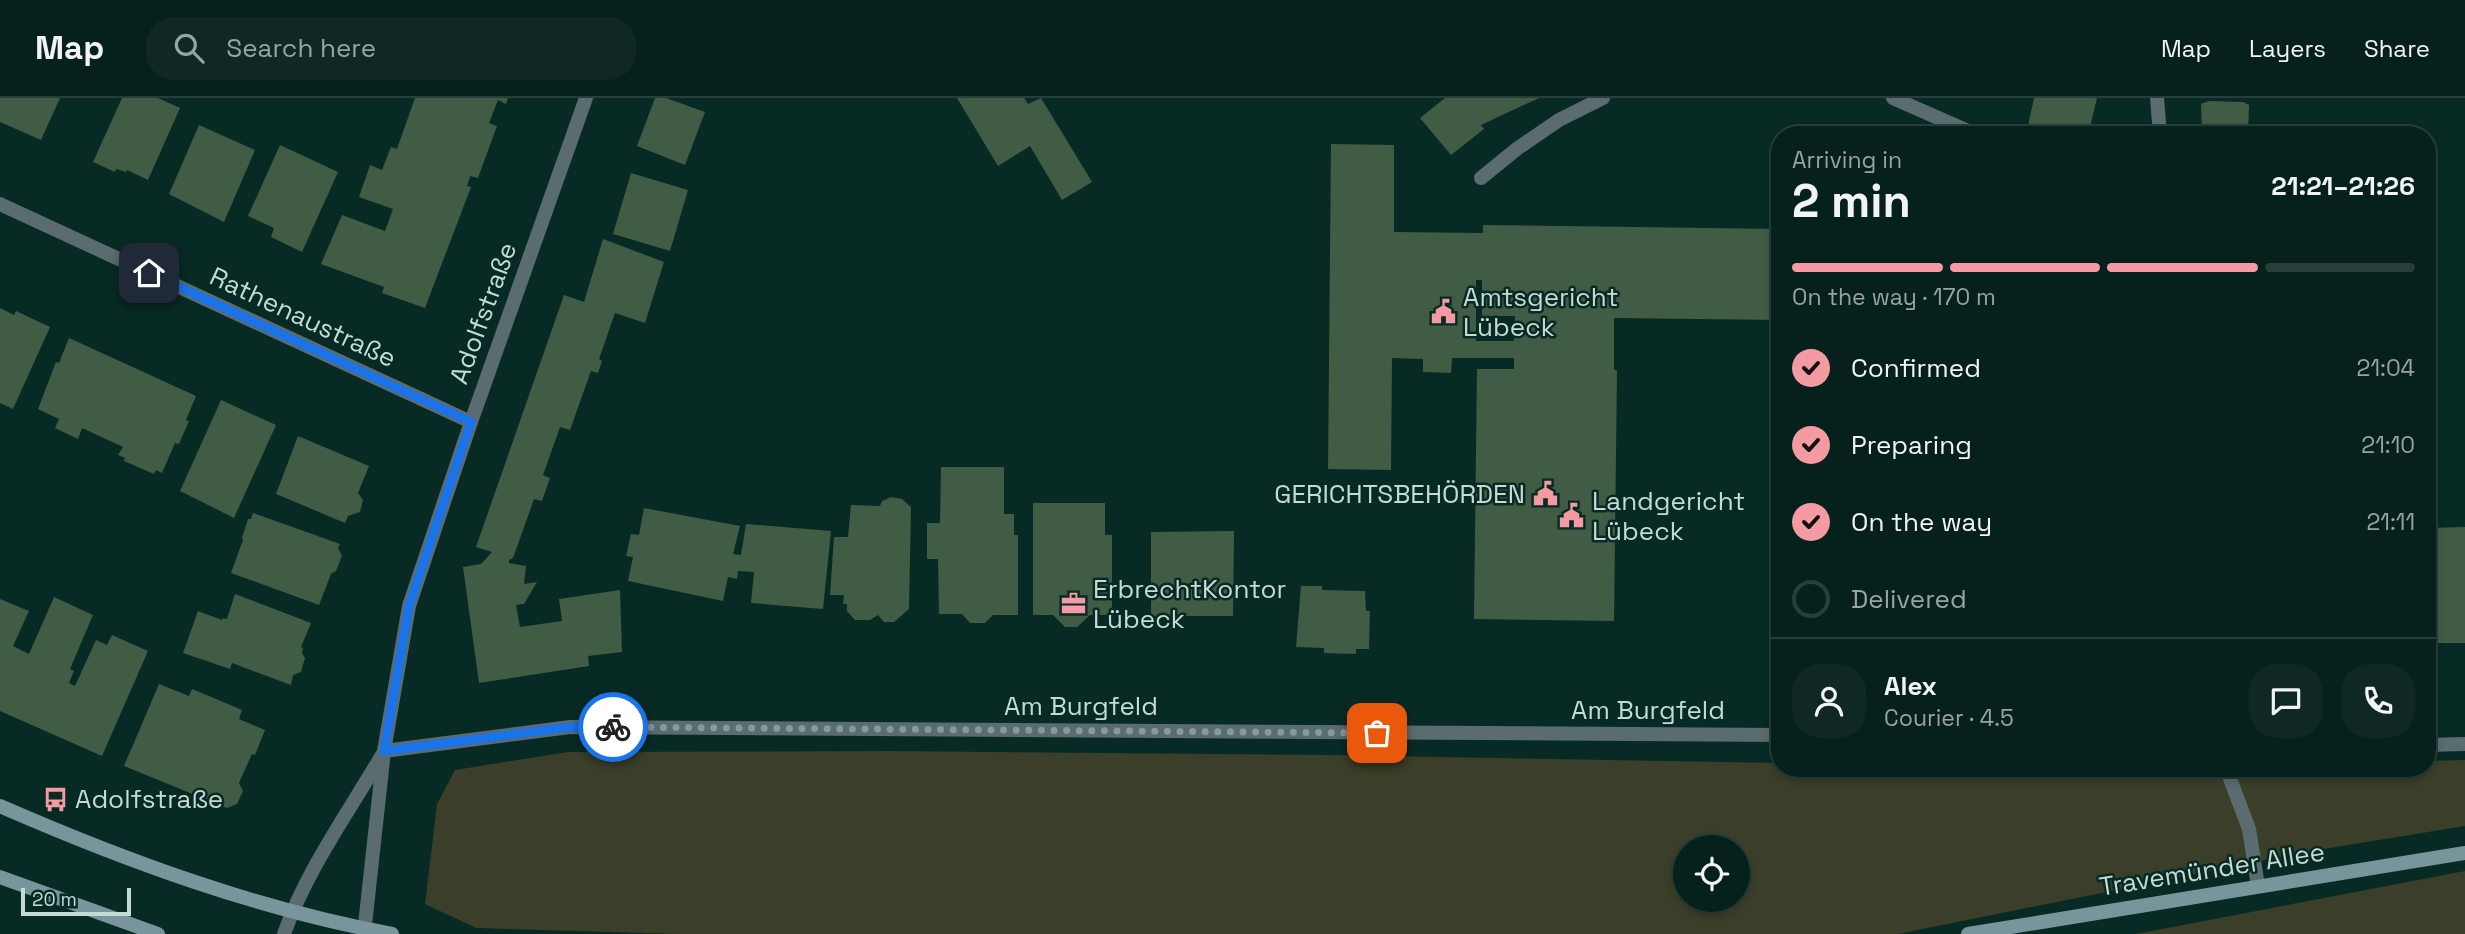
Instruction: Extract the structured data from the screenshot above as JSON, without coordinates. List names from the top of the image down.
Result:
{
  "streets": {
    "main road": ["Travemünder Allee"],
    "street": ["Adolfstraße", "Rathenaustraße", "Am Burgfeld"]
  },
  "crossings": [
    ["Adolfstraße", "Rathenaustraße"],
    ["Adolfstraße", "Am Burgfeld"]
  ],
  "places": {
    "public building": ["Amtsgericht Lübeck", "GERICHTSBEHÖRDEN", "Landgericht Lübeck"],
    "office": ["ErbrechtKontor Lübeck"],
    "bus stop": ["Adolfstraße"]
  },
  "scale_bar": "20 m",
  "page": {
    "header": "Map",
    "search": "Search here",
    "nav": ["Map", "Layers", "Share"],
    "heading": ["2 min", "Arriving in", "21:21–21:26"],
    "panel": ["Alex", "Courier · 4.5"],
    "bar": "On the way · 170 m",
    "list": [
      ["Confirmed", "21:04"],
      ["Preparing", "21:10"],
      ["On the way", "21:11"],
      "Delivered"
    ],
    "scale": "20 m"
  }
}
